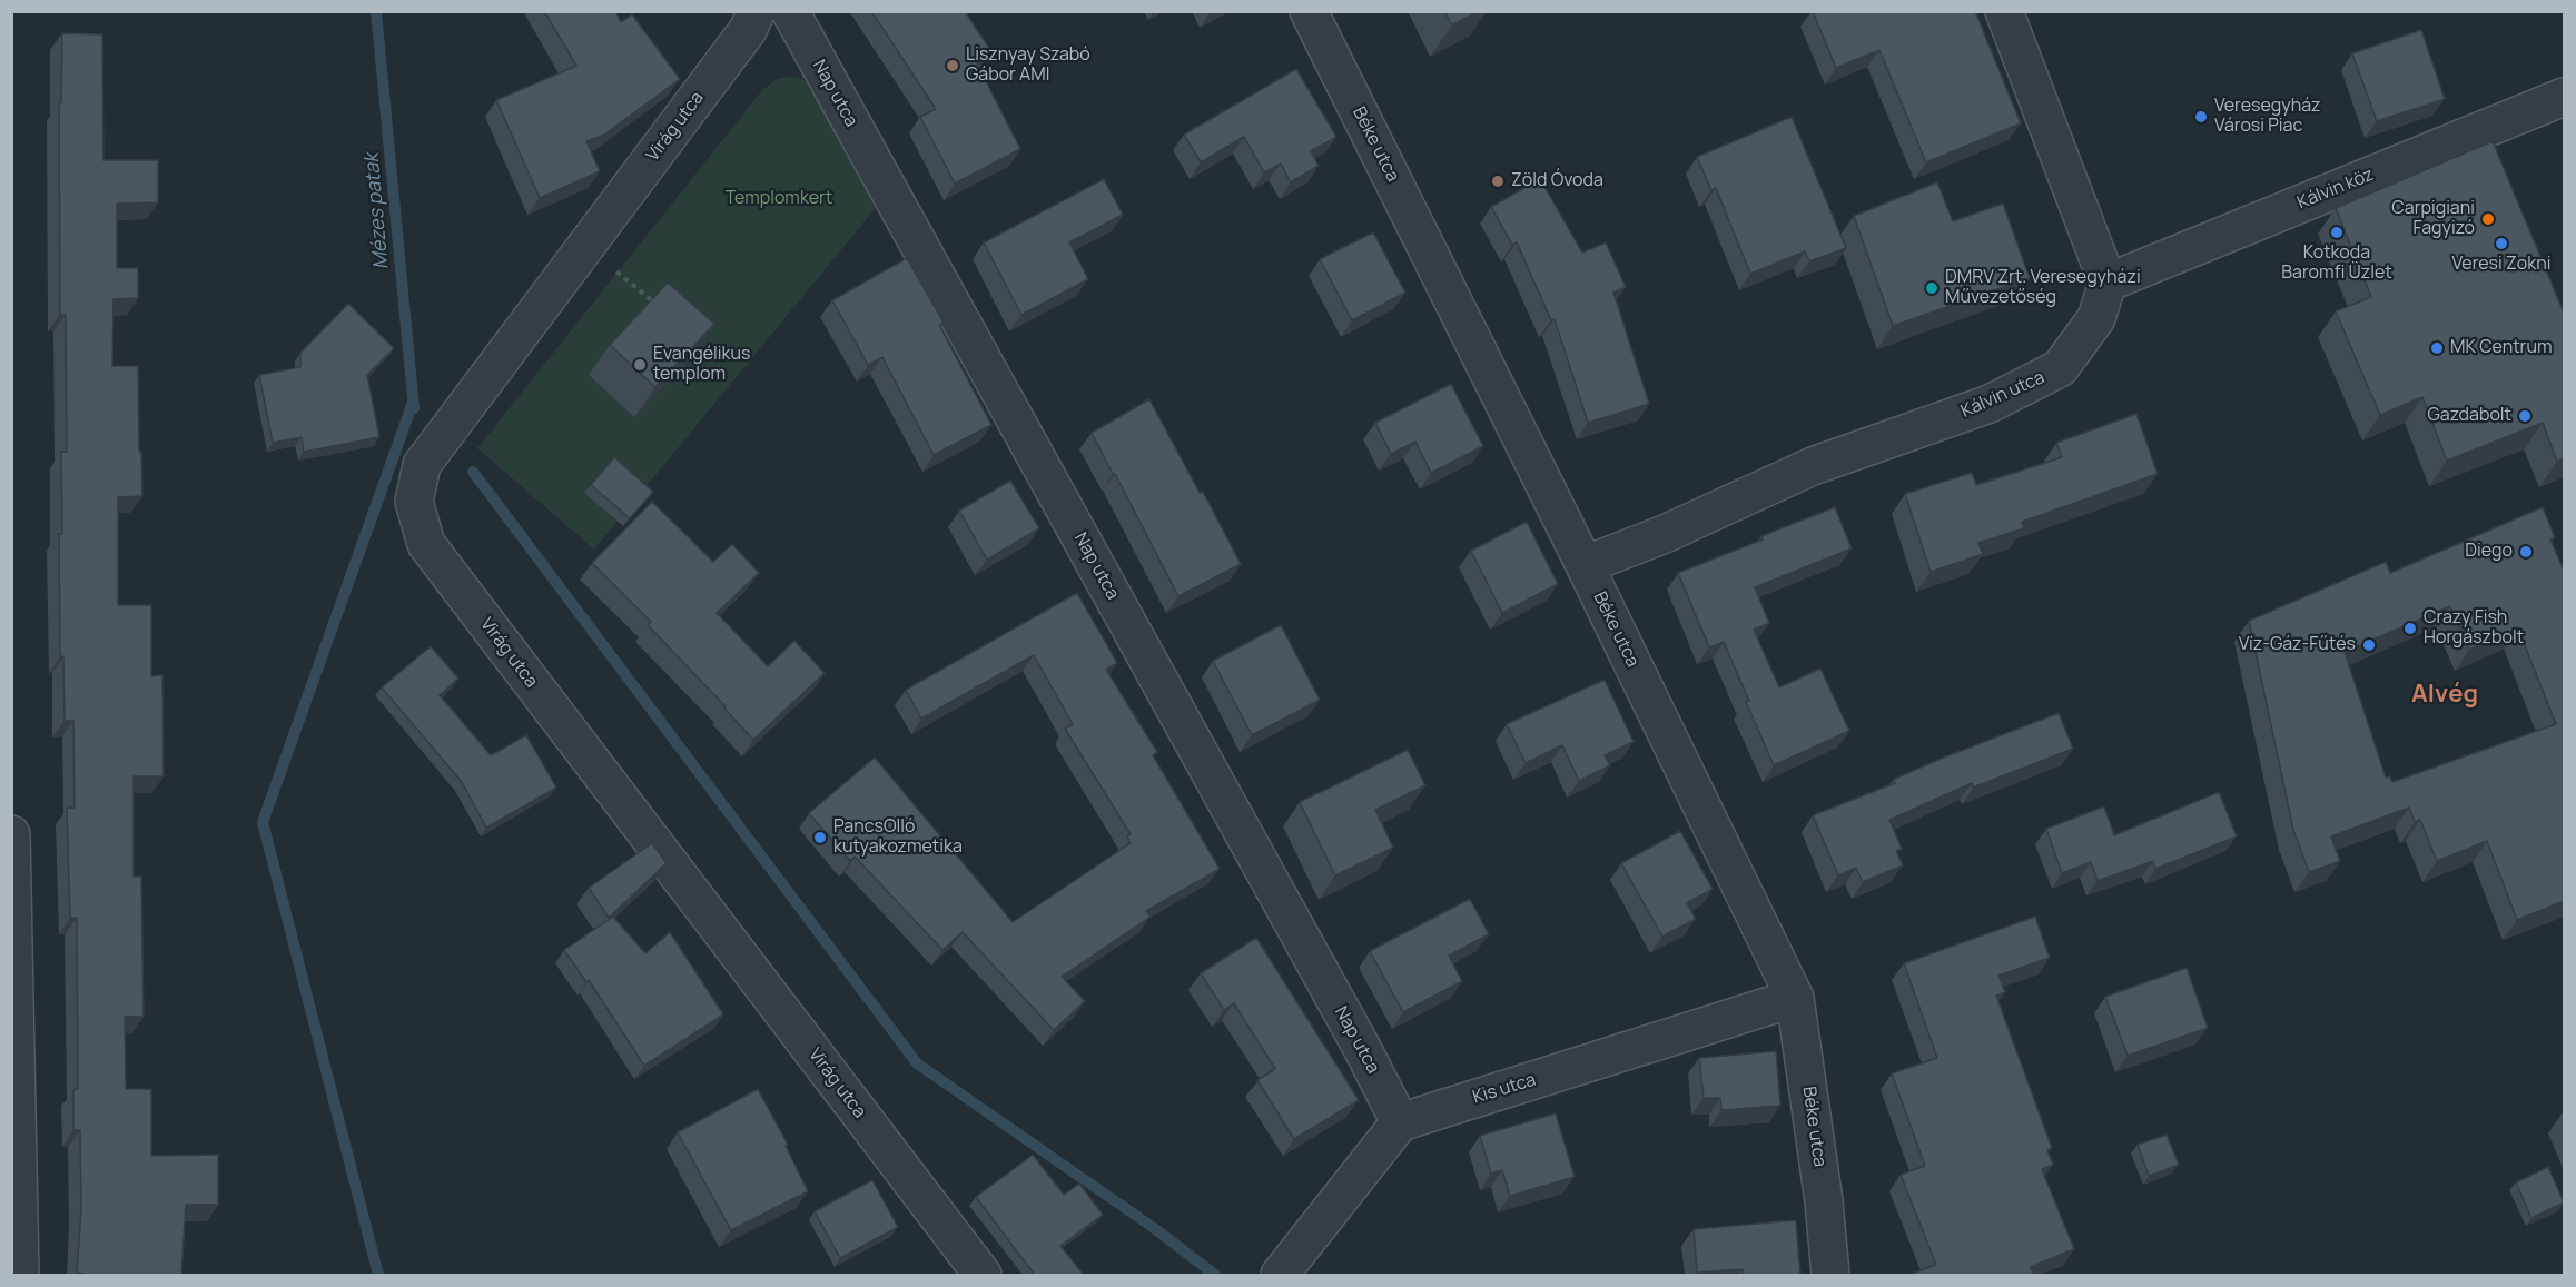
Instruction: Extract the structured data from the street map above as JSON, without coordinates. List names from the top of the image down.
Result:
{
  "streets": {
    "street": [
      "Nap utca",
      "Virág utca",
      "Béke utca",
      "Kálvin köz",
      "Kálvin utca",
      "Kis utca"
    ]
  },
  "crossings": [
    ["Nap utca", "Kis utca"],
    ["Béke utca", "Kálvin utca"],
    ["Béke utca", "Kis utca"],
    ["Kálvin köz", "Kálvin utca"]
  ],
  "districts": ["Alvég"],
  "water": ["Mézes patak"],
  "parks": ["Templomkert"],
  "places": [
    "Lisznyay Szabó Gábor AMI",
    "Veresegyház Városi Piac",
    "Zöld Óvoda",
    "Carpigiani Fagyizó",
    "Kotkoda Baromfi Üzlet",
    "Veresi Zokni",
    "DMRV Zrt. Veresegyházi Művezetőség",
    "MK Centrum",
    "Evangélikus templom",
    "Gazdabolt",
    "Diego",
    "Crazy Fish Horgászbolt",
    "Víz-Gáz-Fűtés",
    "PancsOlló kutyakozmetika"
  ]
}
